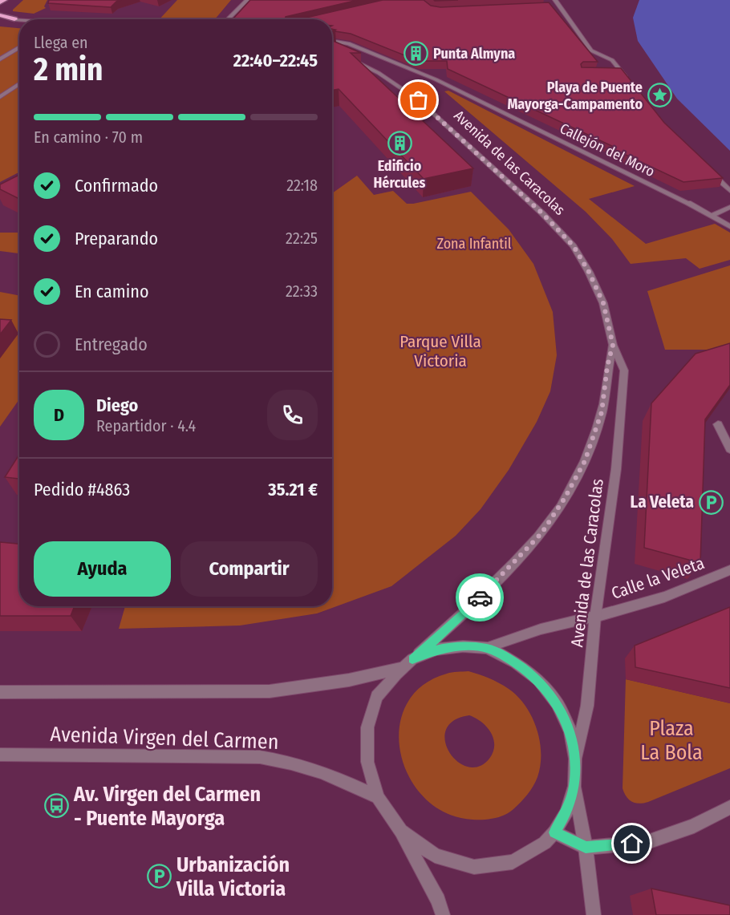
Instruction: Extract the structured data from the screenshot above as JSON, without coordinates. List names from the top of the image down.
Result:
{
  "streets": {
    "street": [
      "Callejón del Moro",
      "Avenida de las Caracolas",
      "Calle la Veleta",
      "Avenida Virgen del Carmen"
    ]
  },
  "crossings": [
    ["Avenida de las Caracolas", "Calle la Veleta"],
    ["Avenida de las Caracolas", "Avenida Virgen del Carmen"]
  ],
  "parks": ["Zona Infantil", "Parque Villa Victoria", "Plaza La Bola"],
  "places": {
    "building": ["Punta Almyna", "Edificio Hércules"],
    "place": ["Playa de Puente Mayorga-Campamento"],
    "parking": ["La Veleta", "Urbanización Villa Victoria"],
    "bus stop": ["Av. Virgen del Carmen - Puente Mayorga"]
  },
  "page": {
    "heading": ["2 min", "Llega en", "22:40–22:45"],
    "panel": [
      "Diego",
      "Repartidor · 4.4",
      "Pedido #4863",
      "35.21 €"
    ],
    "bar": "En camino · 70 m",
    "list": [
      ["Confirmado", "22:18"],
      ["Preparando", "22:25"],
      ["En camino", "22:33"],
      "Entregado"
    ],
    "round": "D",
    "buttons": ["Ayuda", "Compartir"]
  }
}
